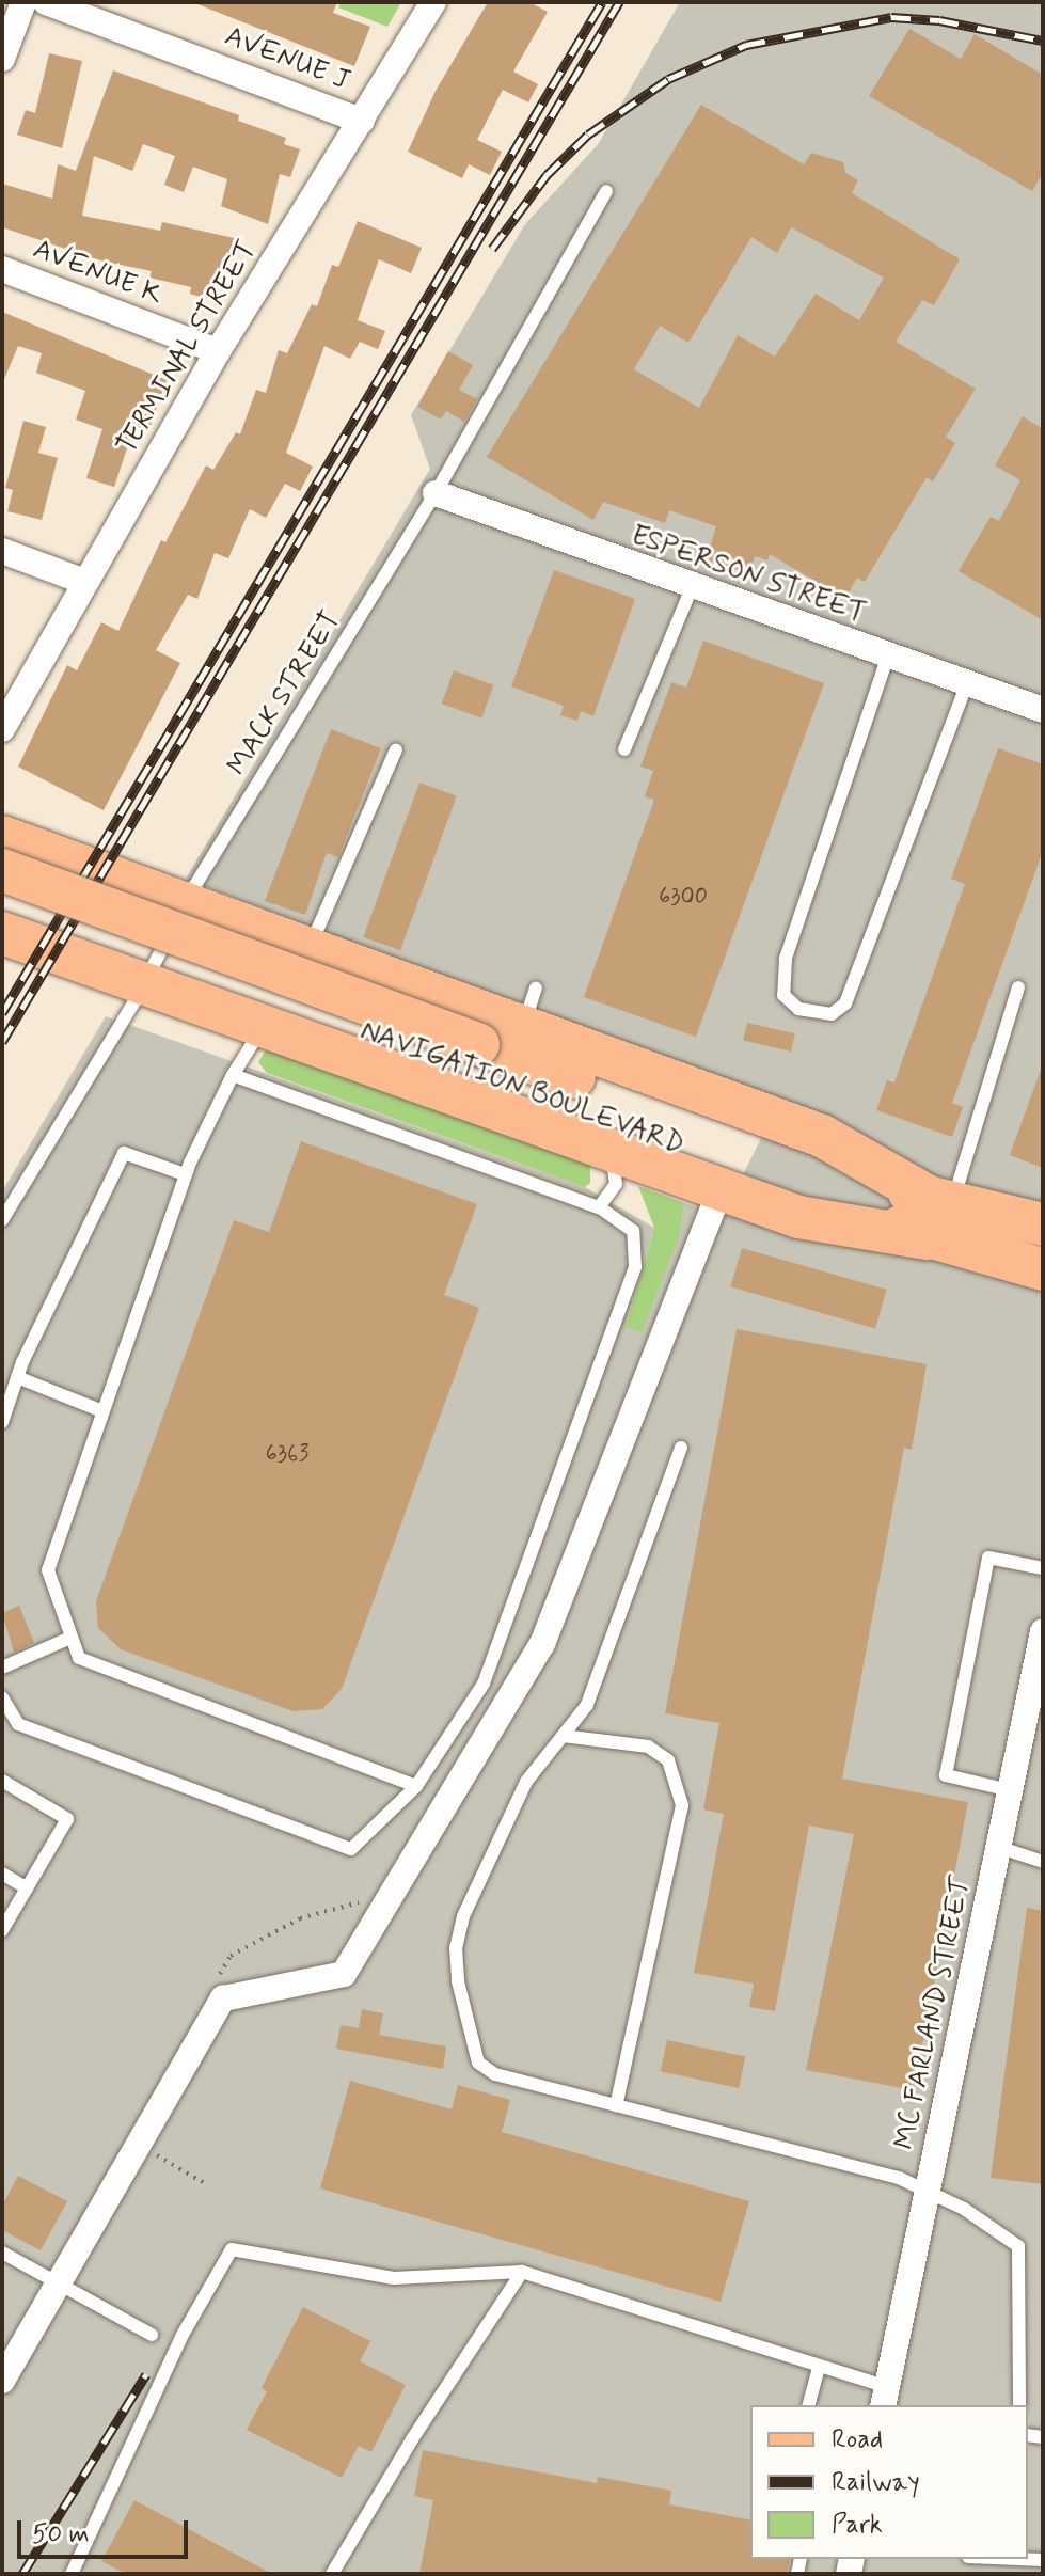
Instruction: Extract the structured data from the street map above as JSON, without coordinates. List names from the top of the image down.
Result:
{
  "streets": {
    "main road": ["NAVIGATION BOULEVARD"],
    "street": [
      "AVENUE J",
      "AVENUE K",
      "TERMINAL STREET",
      "ESPERSON STREET",
      "MC FARLAND STREET"
    ],
    "lane": ["MACK STREET"]
  },
  "crossings": [
    ["AVENUE J", "TERMINAL STREET"],
    ["AVENUE K", "TERMINAL STREET"],
    ["ESPERSON STREET", "MACK STREET"]
  ],
  "house_numbers": ["6300", "6363"],
  "legend": ["Road", "Railway", "Park"],
  "scale_bar": "50 m"
}
